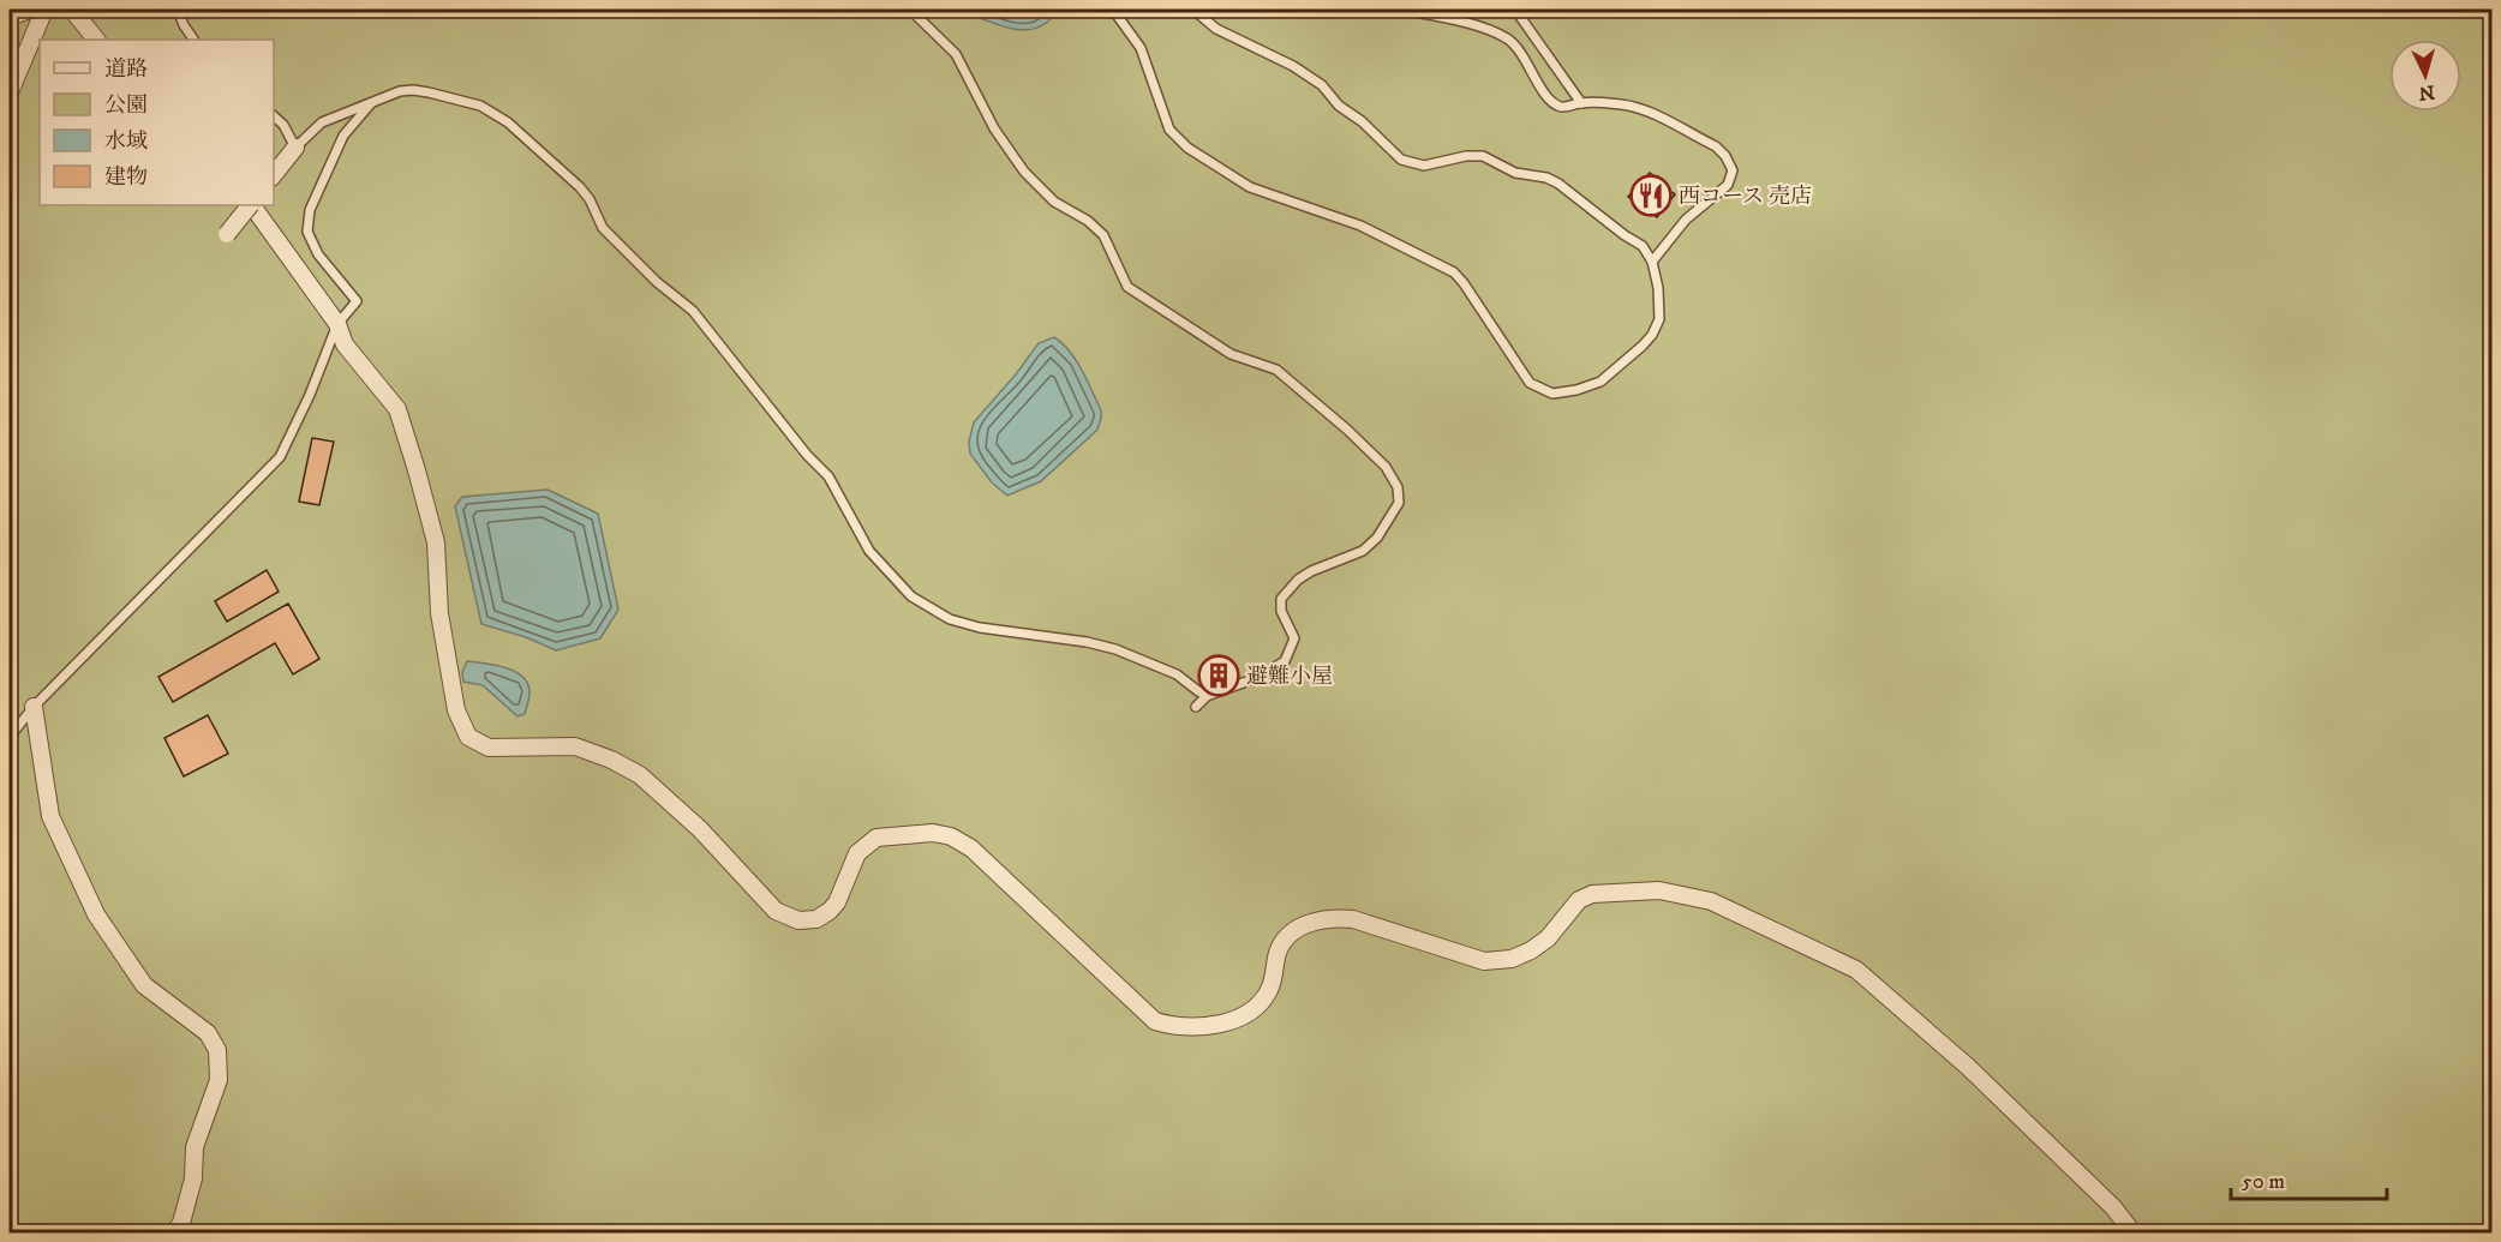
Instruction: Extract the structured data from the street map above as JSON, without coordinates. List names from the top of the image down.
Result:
{
  "places": {
    "restaurant": ["西コース 売店"],
    "building": ["避難小屋"]
  },
  "legend": [
    "道路",
    "公園",
    "水域",
    "建物"
  ],
  "scale_bar": "50 m",
  "north": "bottom"
}
